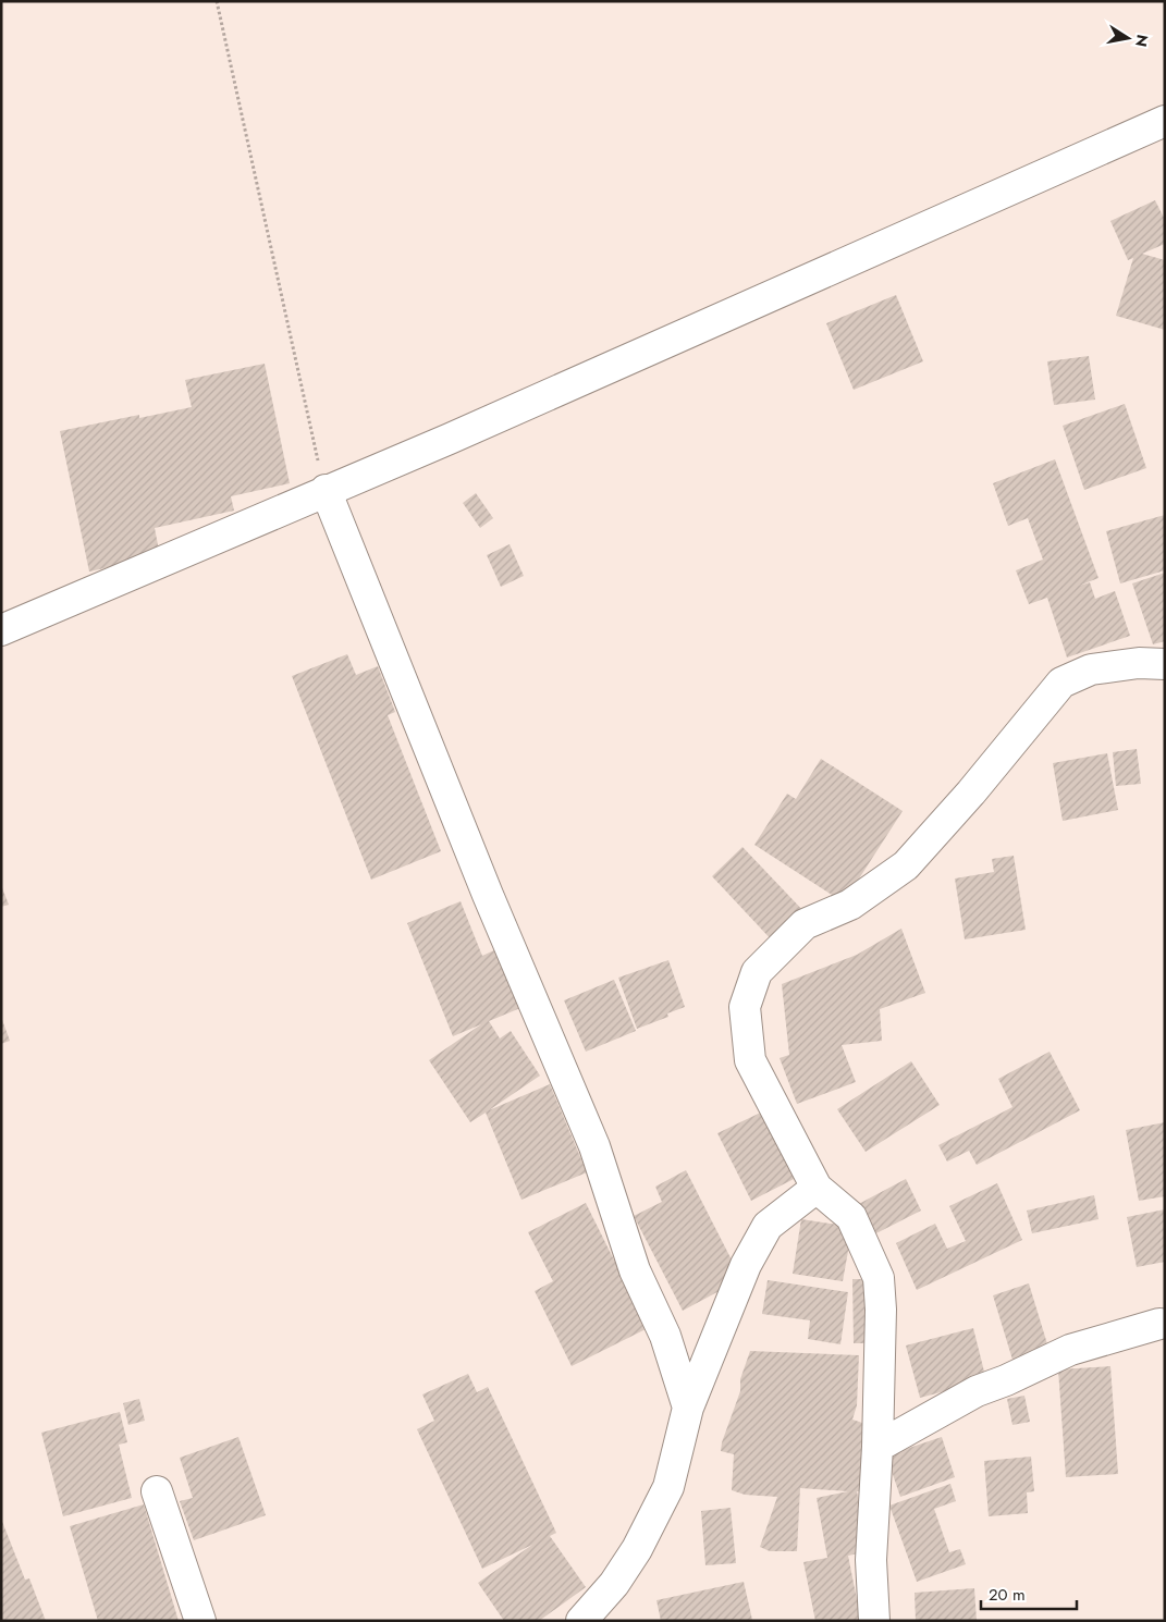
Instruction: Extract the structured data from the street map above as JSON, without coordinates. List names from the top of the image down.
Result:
{
  "scale_bar": "20 m",
  "north": "right"
}
